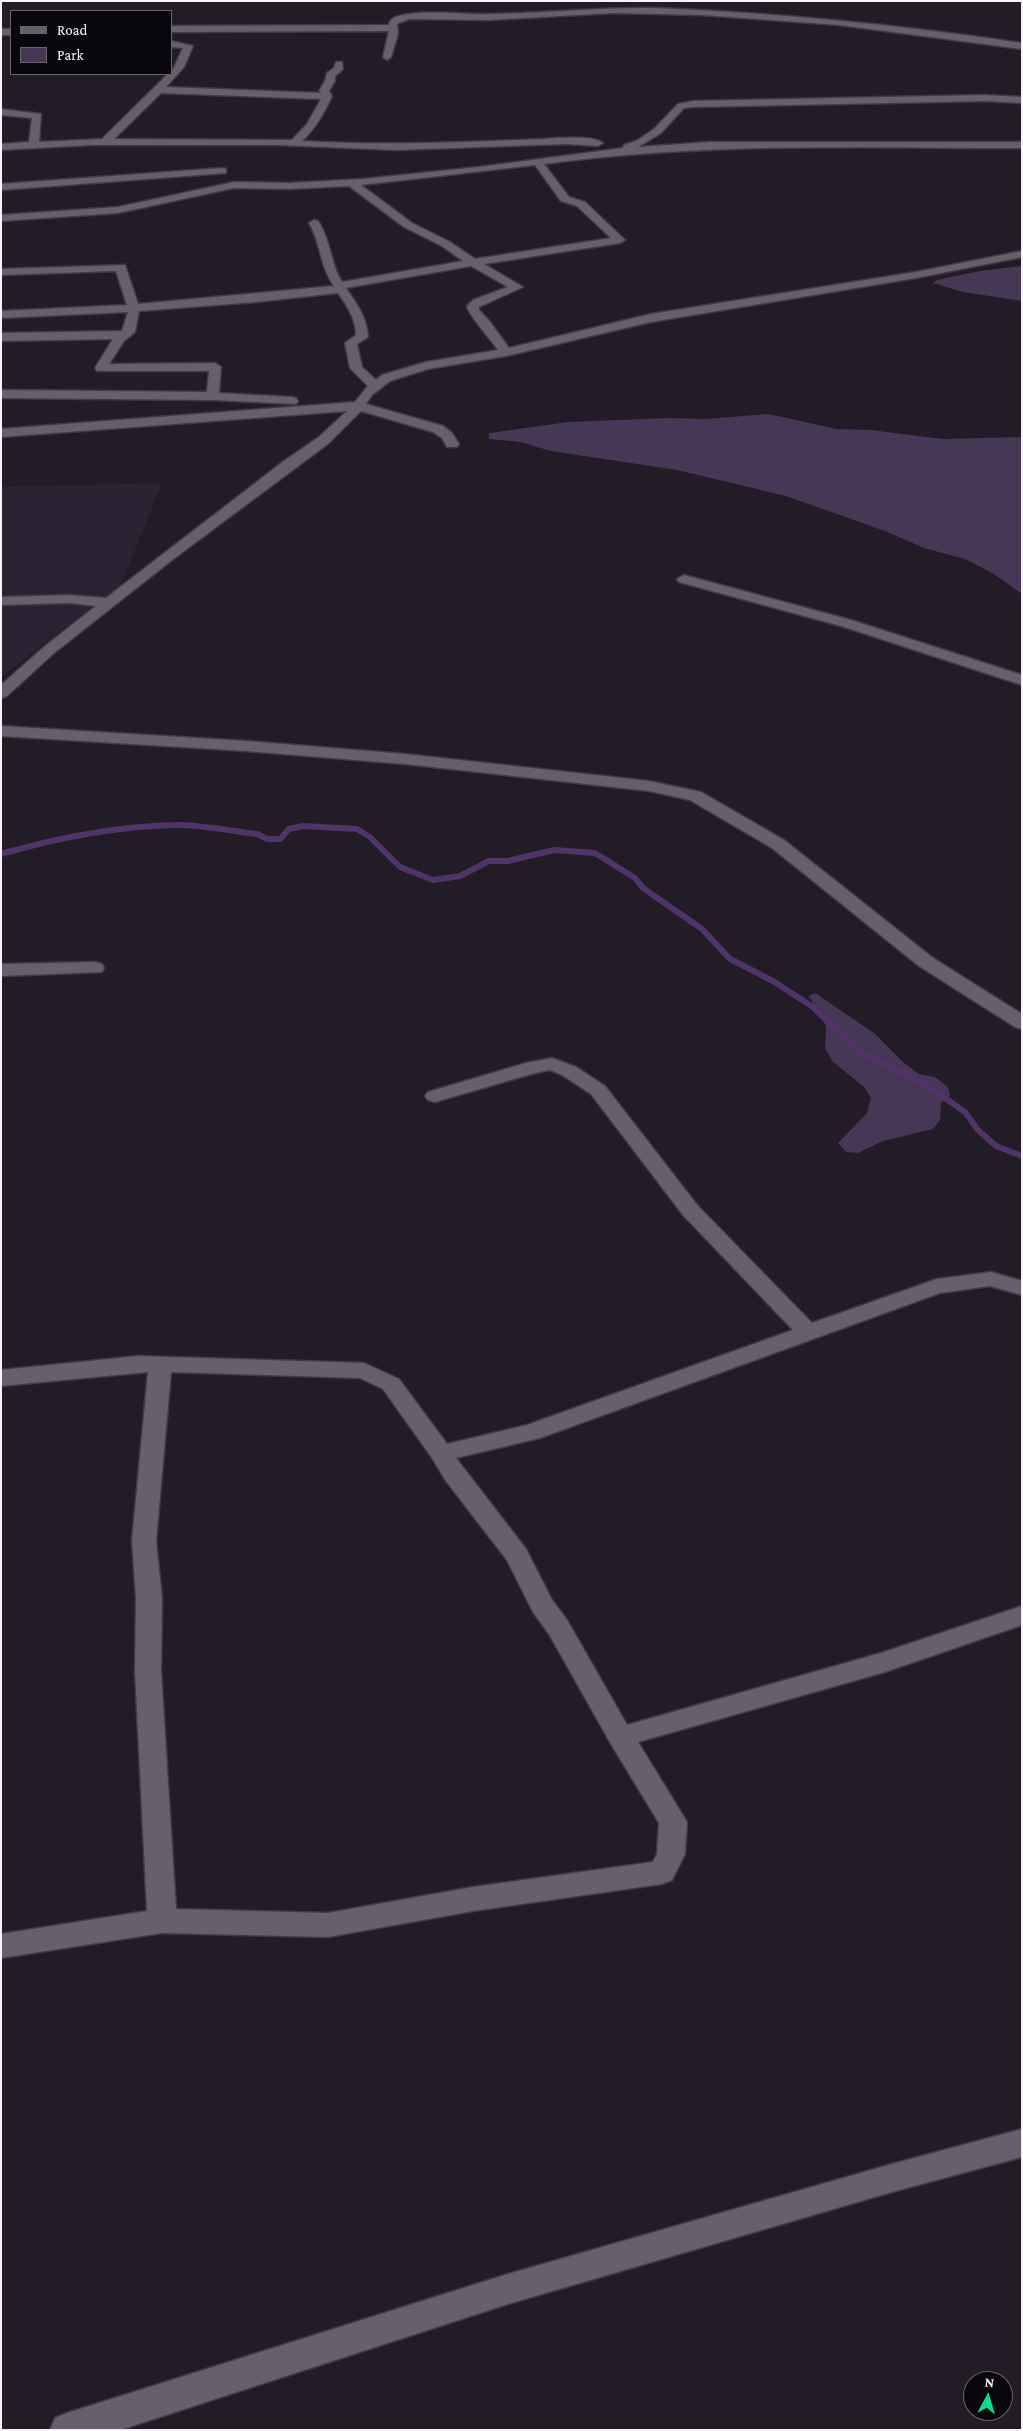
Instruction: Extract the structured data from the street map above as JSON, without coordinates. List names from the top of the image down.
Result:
{
  "legend": ["Road", "Park"],
  "north": "top"
}
